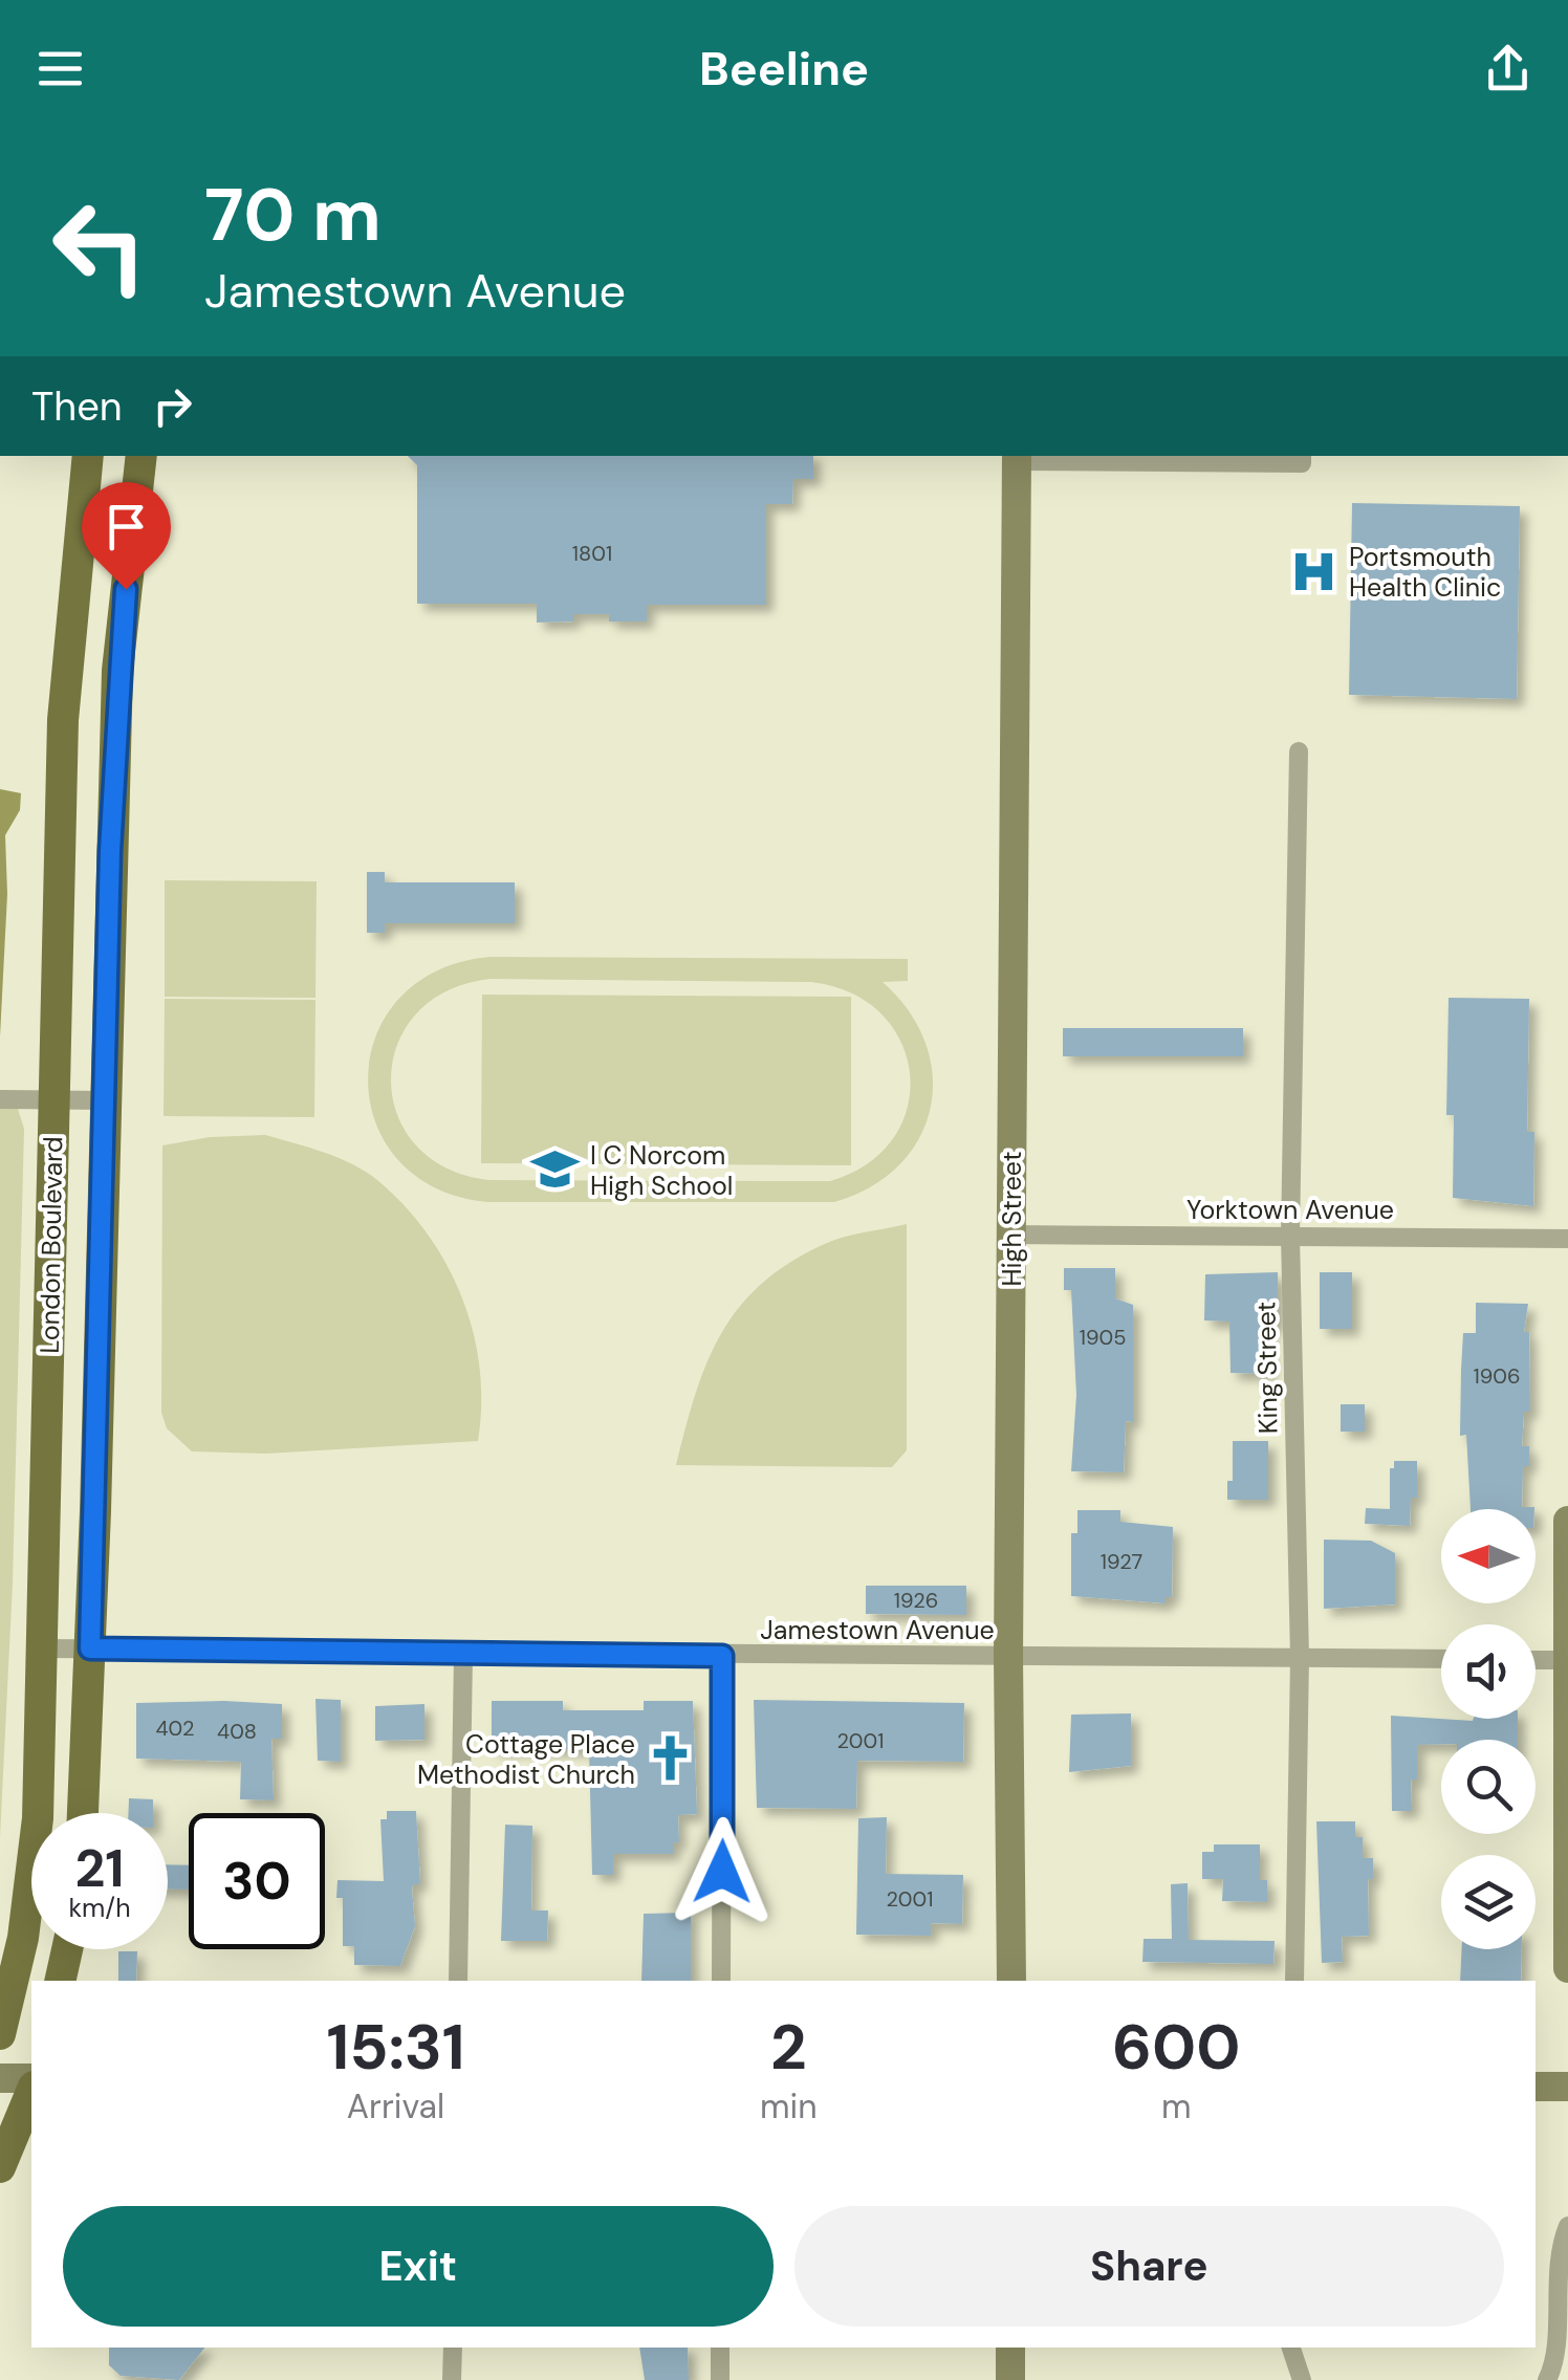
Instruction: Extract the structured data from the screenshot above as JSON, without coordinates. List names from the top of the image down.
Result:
{
  "streets": {
    "main road": ["High Street", "London Boulevard"],
    "street": ["Yorktown Avenue", "King Street", "Jamestown Avenue"]
  },
  "crossings": [
    ["Yorktown Avenue", "High Street"],
    ["Yorktown Avenue", "King Street"],
    ["High Street", "Jamestown Avenue"],
    ["London Boulevard", "Jamestown Avenue"],
    ["King Street", "Jamestown Avenue"]
  ],
  "places": {
    "hospital": ["Portsmouth Health Clinic"],
    "school or university": ["I C Norcom High School"],
    "church": ["Cottage Place Methodist Church"]
  },
  "house_numbers": [
    "1801",
    "1905",
    "1906",
    "1927",
    "1926",
    "402",
    "408",
    "2001",
    "2001"
  ],
  "north": "left",
  "page": {
    "header": "Beeline",
    "turn": ["70 m", "Jamestown Avenue"],
    "then": "Then",
    "speed": "21 km/h",
    "limit": "30",
    "eta": [
      "15:31",
      "Arrival",
      "2",
      "min",
      "600",
      "m"
    ],
    "buttons": ["Exit", "Share"]
  }
}
